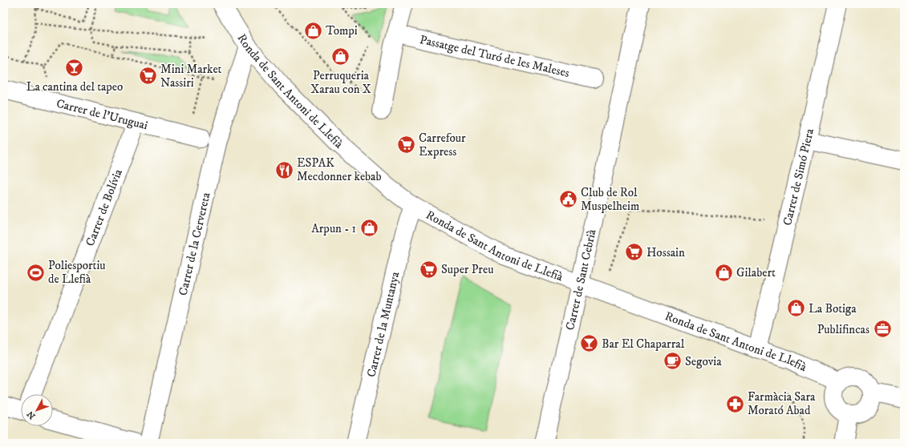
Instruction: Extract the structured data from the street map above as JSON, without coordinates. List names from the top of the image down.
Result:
{
  "streets": {
    "street": [
      "Passatge del Turó de les Maleses",
      "Ronda de Sant Antoni de Llefià",
      "Carrer de l'Uruguai",
      "Carrer de Simó Piera",
      "Carrer de Bolívia",
      "Carrer de la Cervereta",
      "Carrer de Sant Cebrià",
      "Carrer de la Muntanya"
    ]
  },
  "crossings": [
    ["Ronda de Sant Antoni de Llefià", "Carrer de Simó Piera"],
    ["Ronda de Sant Antoni de Llefià", "Carrer de la Cervereta"],
    ["Ronda de Sant Antoni de Llefià", "Carrer de Sant Cebrià"],
    ["Ronda de Sant Antoni de Llefià", "Carrer de la Muntanya"],
    ["Carrer de l'Uruguai", "Carrer de Bolívia"]
  ],
  "places": {
    "shop": [
      "Tompi",
      "Perruqueria Xarau con X",
      "Arpun - 1",
      "Gilabert",
      "La Botiga"
    ],
    "bar": ["La cantina del tapeo", "Bar El Chaparral"],
    "supermarket": [
      "Mini Market Nassiri",
      "Carrefour Express",
      "Hossain",
      "Super Preu"
    ],
    "restaurant": ["ESPAK Mecdonner kebab"],
    "public building": ["Club de Rol Muspelheim"],
    "sports": ["Poliesportiu de Llefià"],
    "office": ["Publifincas"],
    "cafe": ["Segovia"],
    "pharmacy": ["Farmàcia Sara Morató Abad"]
  },
  "north": "bottom left"
}
